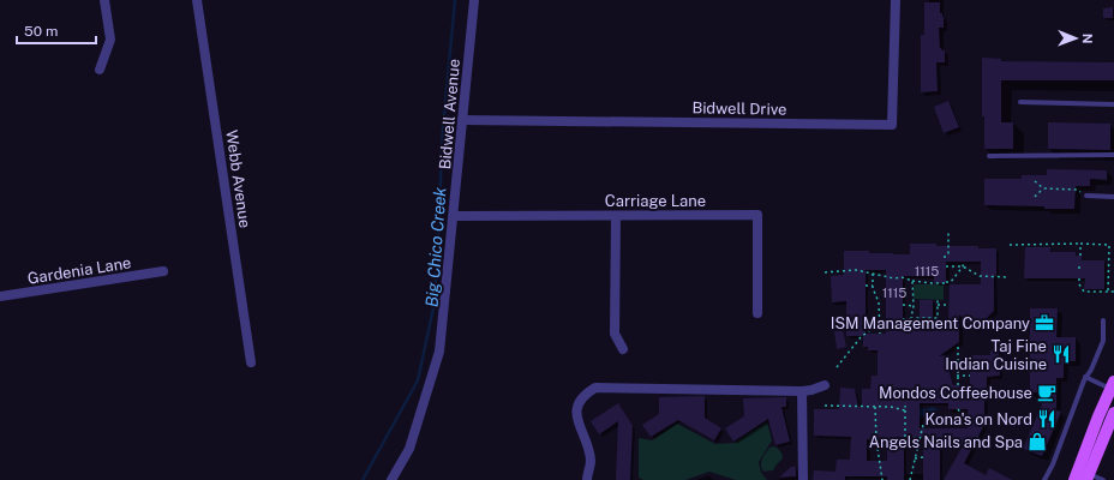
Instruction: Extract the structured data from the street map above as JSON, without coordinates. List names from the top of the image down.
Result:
{
  "streets": {
    "street": [
      "Bidwell Drive",
      "Bidwell Avenue",
      "Webb Avenue",
      "Carriage Lane",
      "Gardenia Lane"
    ]
  },
  "crossings": [
    ["Bidwell Drive", "Bidwell Avenue"],
    ["Bidwell Avenue", "Carriage Lane"]
  ],
  "water": ["Big Chico Creek"],
  "places": {
    "office": ["ISM Management Company"],
    "restaurant": ["Taj Fine Indian Cuisine", "Kona's on Nord"],
    "cafe": ["Mondos Coffeehouse"],
    "shop": ["Angels Nails and Spa"]
  },
  "house_numbers": ["1115", "1115"],
  "scale_bar": "50 m",
  "north": "right"
}
